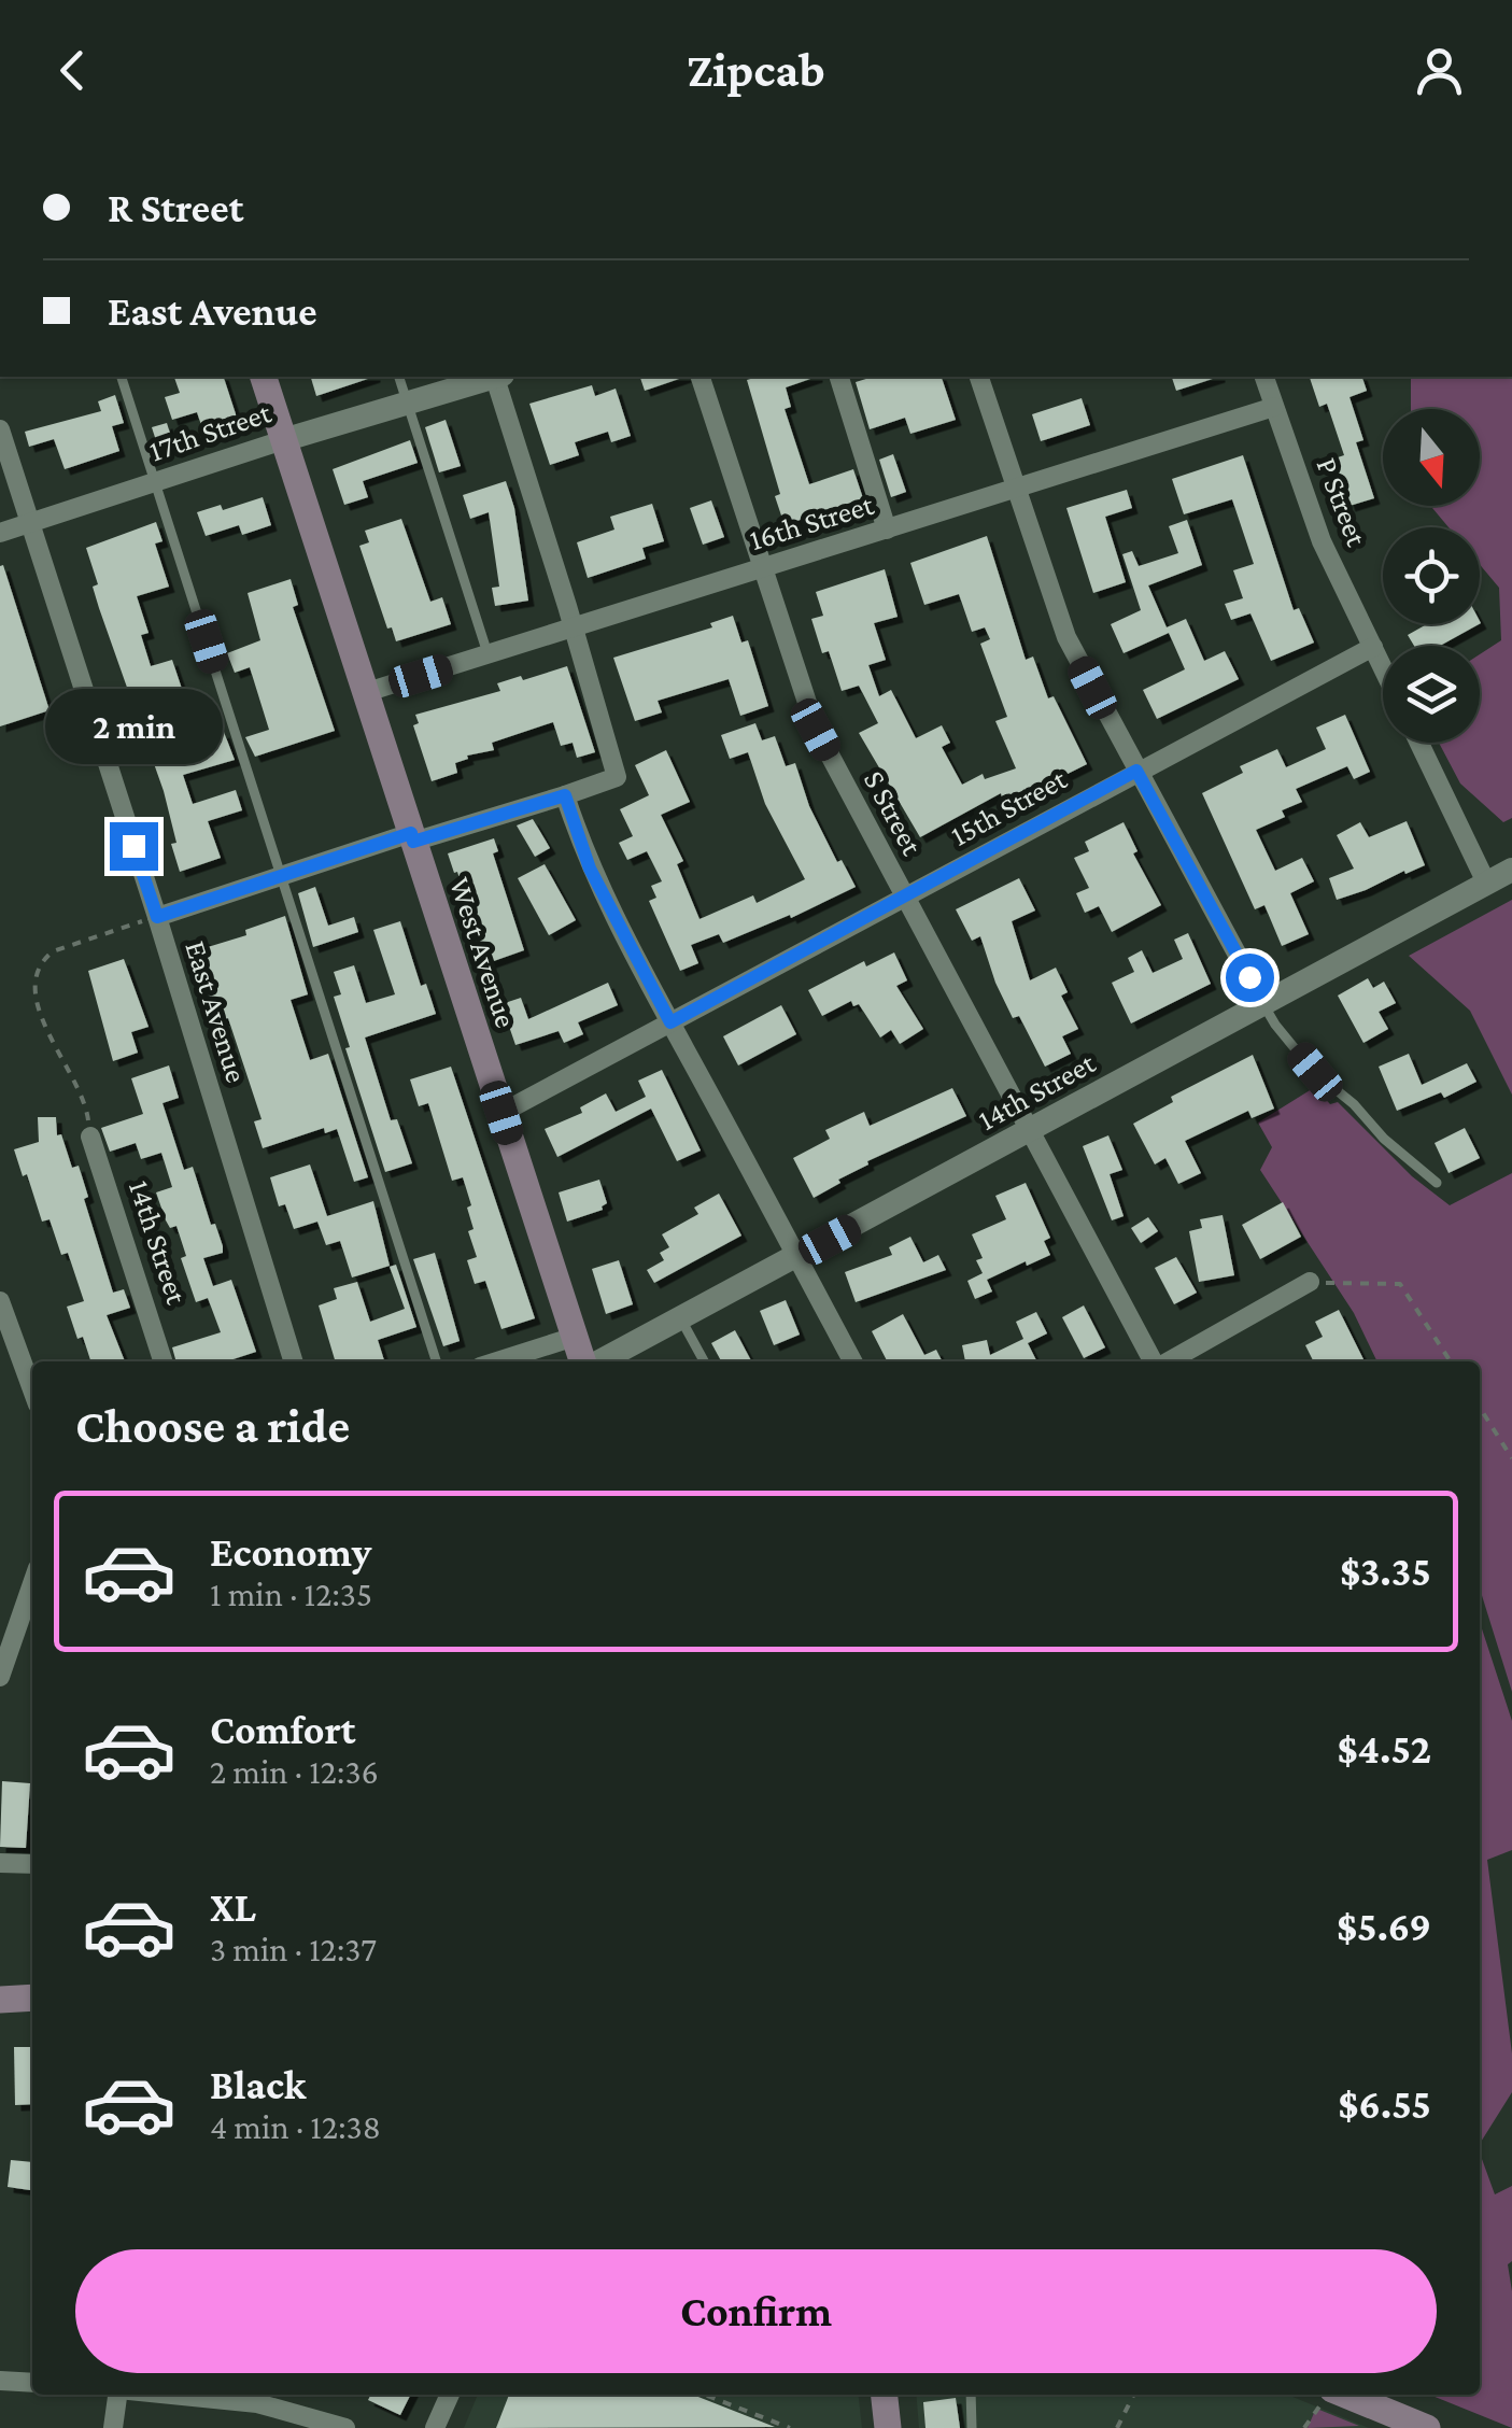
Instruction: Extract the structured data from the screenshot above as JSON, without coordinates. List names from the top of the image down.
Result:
{
  "streets": {
    "main road": ["West Avenue"],
    "street": [
      "17th Street",
      "P Street",
      "16th Street",
      "15th Street",
      "S Street",
      "East Avenue",
      "14th Street"
    ]
  },
  "crossings": [
    ["17th Street", "West Avenue"],
    ["17th Street", "East Avenue"],
    ["P Street", "16th Street"],
    ["P Street", "15th Street"],
    ["16th Street", "S Street"],
    ["16th Street", "West Avenue"],
    ["15th Street", "S Street"],
    ["15th Street", "West Avenue"],
    ["S Street", "14th Street"]
  ],
  "north": "bottom",
  "page": {
    "header": "Zipcab",
    "banner": ["R Street", "East Avenue"],
    "bubble": "2 min",
    "heading": "Choose a ride",
    "list": [
      {
        "name": "Economy",
        "note": "1 min · 12:35",
        "value": "$3.35"
      },
      {
        "name": "Comfort",
        "note": "2 min · 12:36",
        "value": "$4.52"
      },
      {
        "name": "XL",
        "note": "3 min · 12:37",
        "value": "$5.69"
      },
      {
        "name": "Black",
        "note": "4 min · 12:38",
        "value": "$6.55"
      }
    ],
    "buttons": "Confirm"
  }
}
